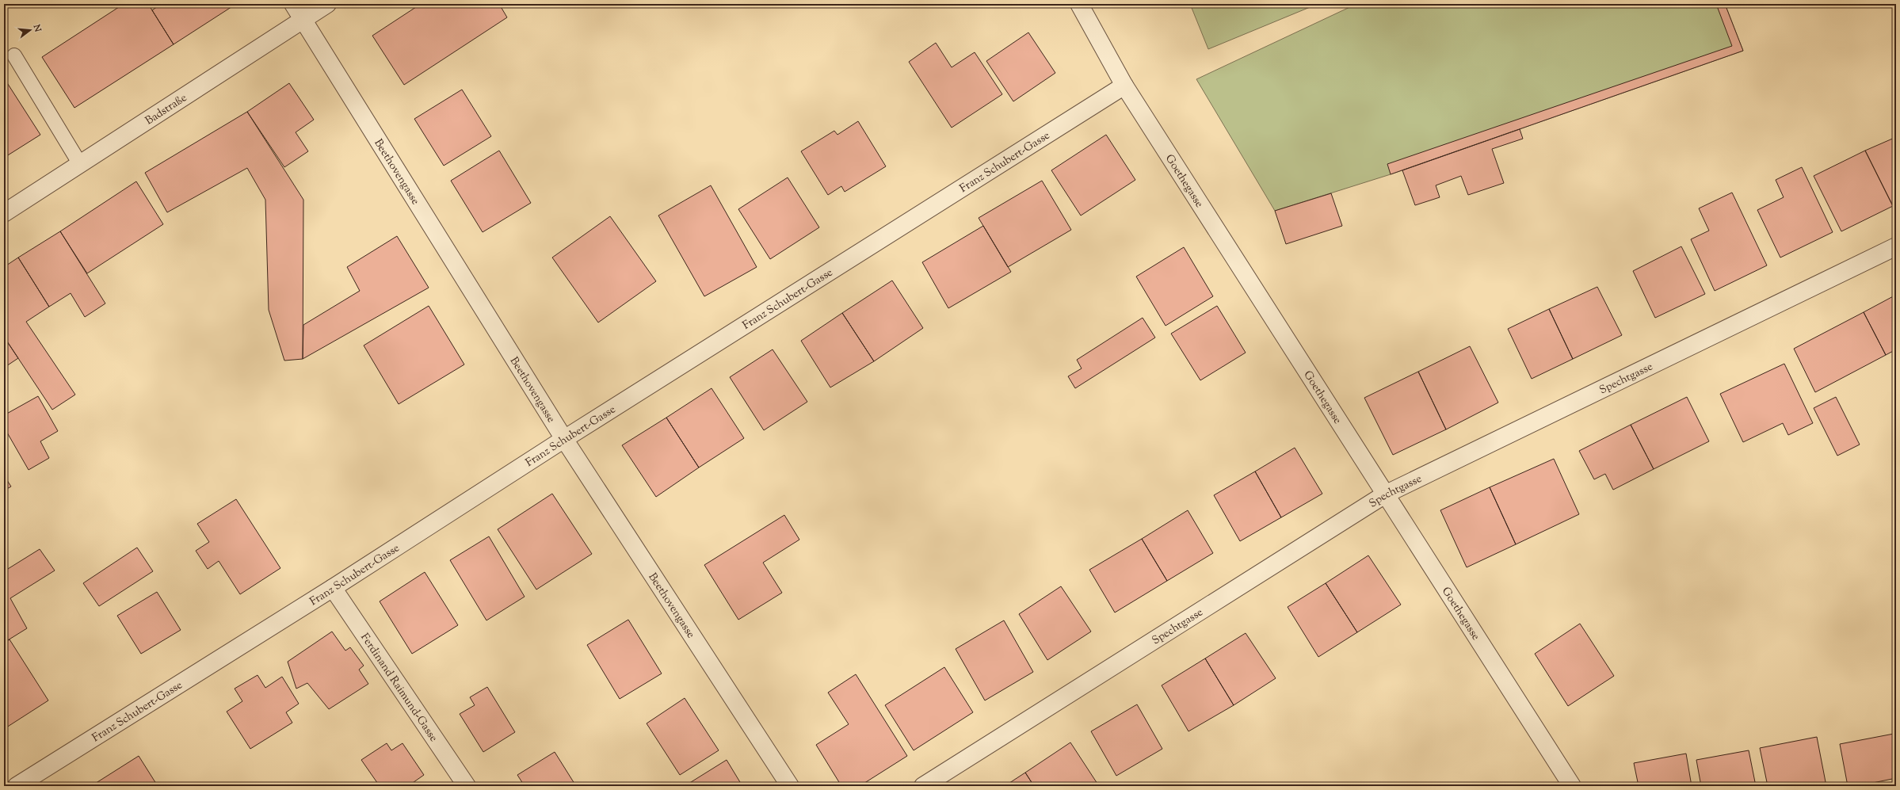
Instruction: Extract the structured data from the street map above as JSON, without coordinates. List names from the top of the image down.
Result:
{
  "streets": {
    "street": [
      "Badstraße",
      "Franz Schubert-Gasse",
      "Beethovengasse",
      "Goethegasse",
      "Spechtgasse",
      "Ferdinand Raimund-Gasse"
    ]
  },
  "crossings": [
    ["Badstraße", "Beethovengasse"],
    ["Franz Schubert-Gasse", "Beethovengasse"],
    ["Franz Schubert-Gasse", "Goethegasse"],
    ["Franz Schubert-Gasse", "Ferdinand Raimund-Gasse"],
    ["Goethegasse", "Spechtgasse"]
  ],
  "north": "right"
}
